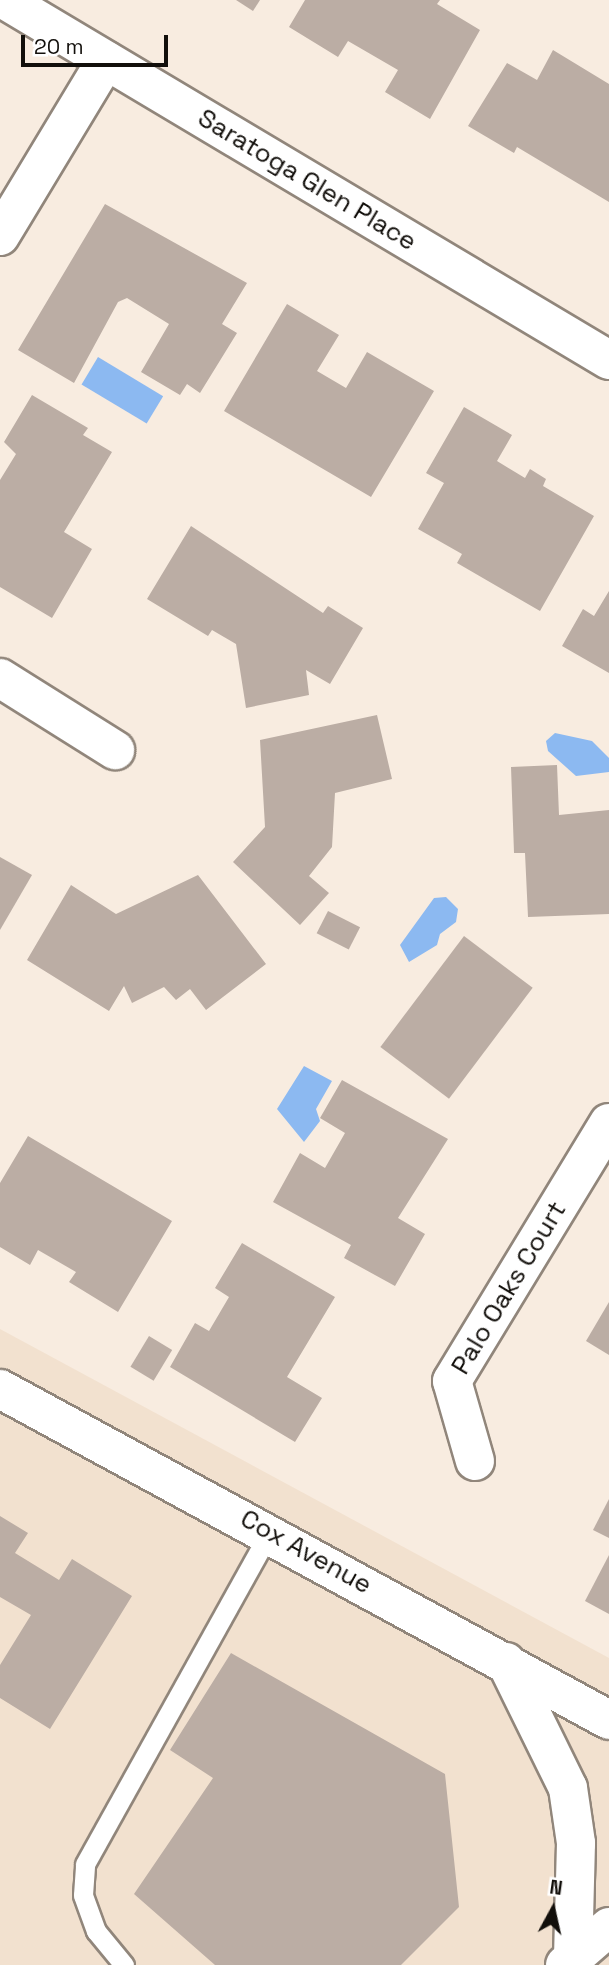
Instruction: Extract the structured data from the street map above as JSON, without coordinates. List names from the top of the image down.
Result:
{
  "streets": {
    "main road": ["Saratoga Glen Place", "Palo Oaks Court", "Cox Avenue"]
  },
  "scale_bar": "20 m",
  "north": "top"
}
